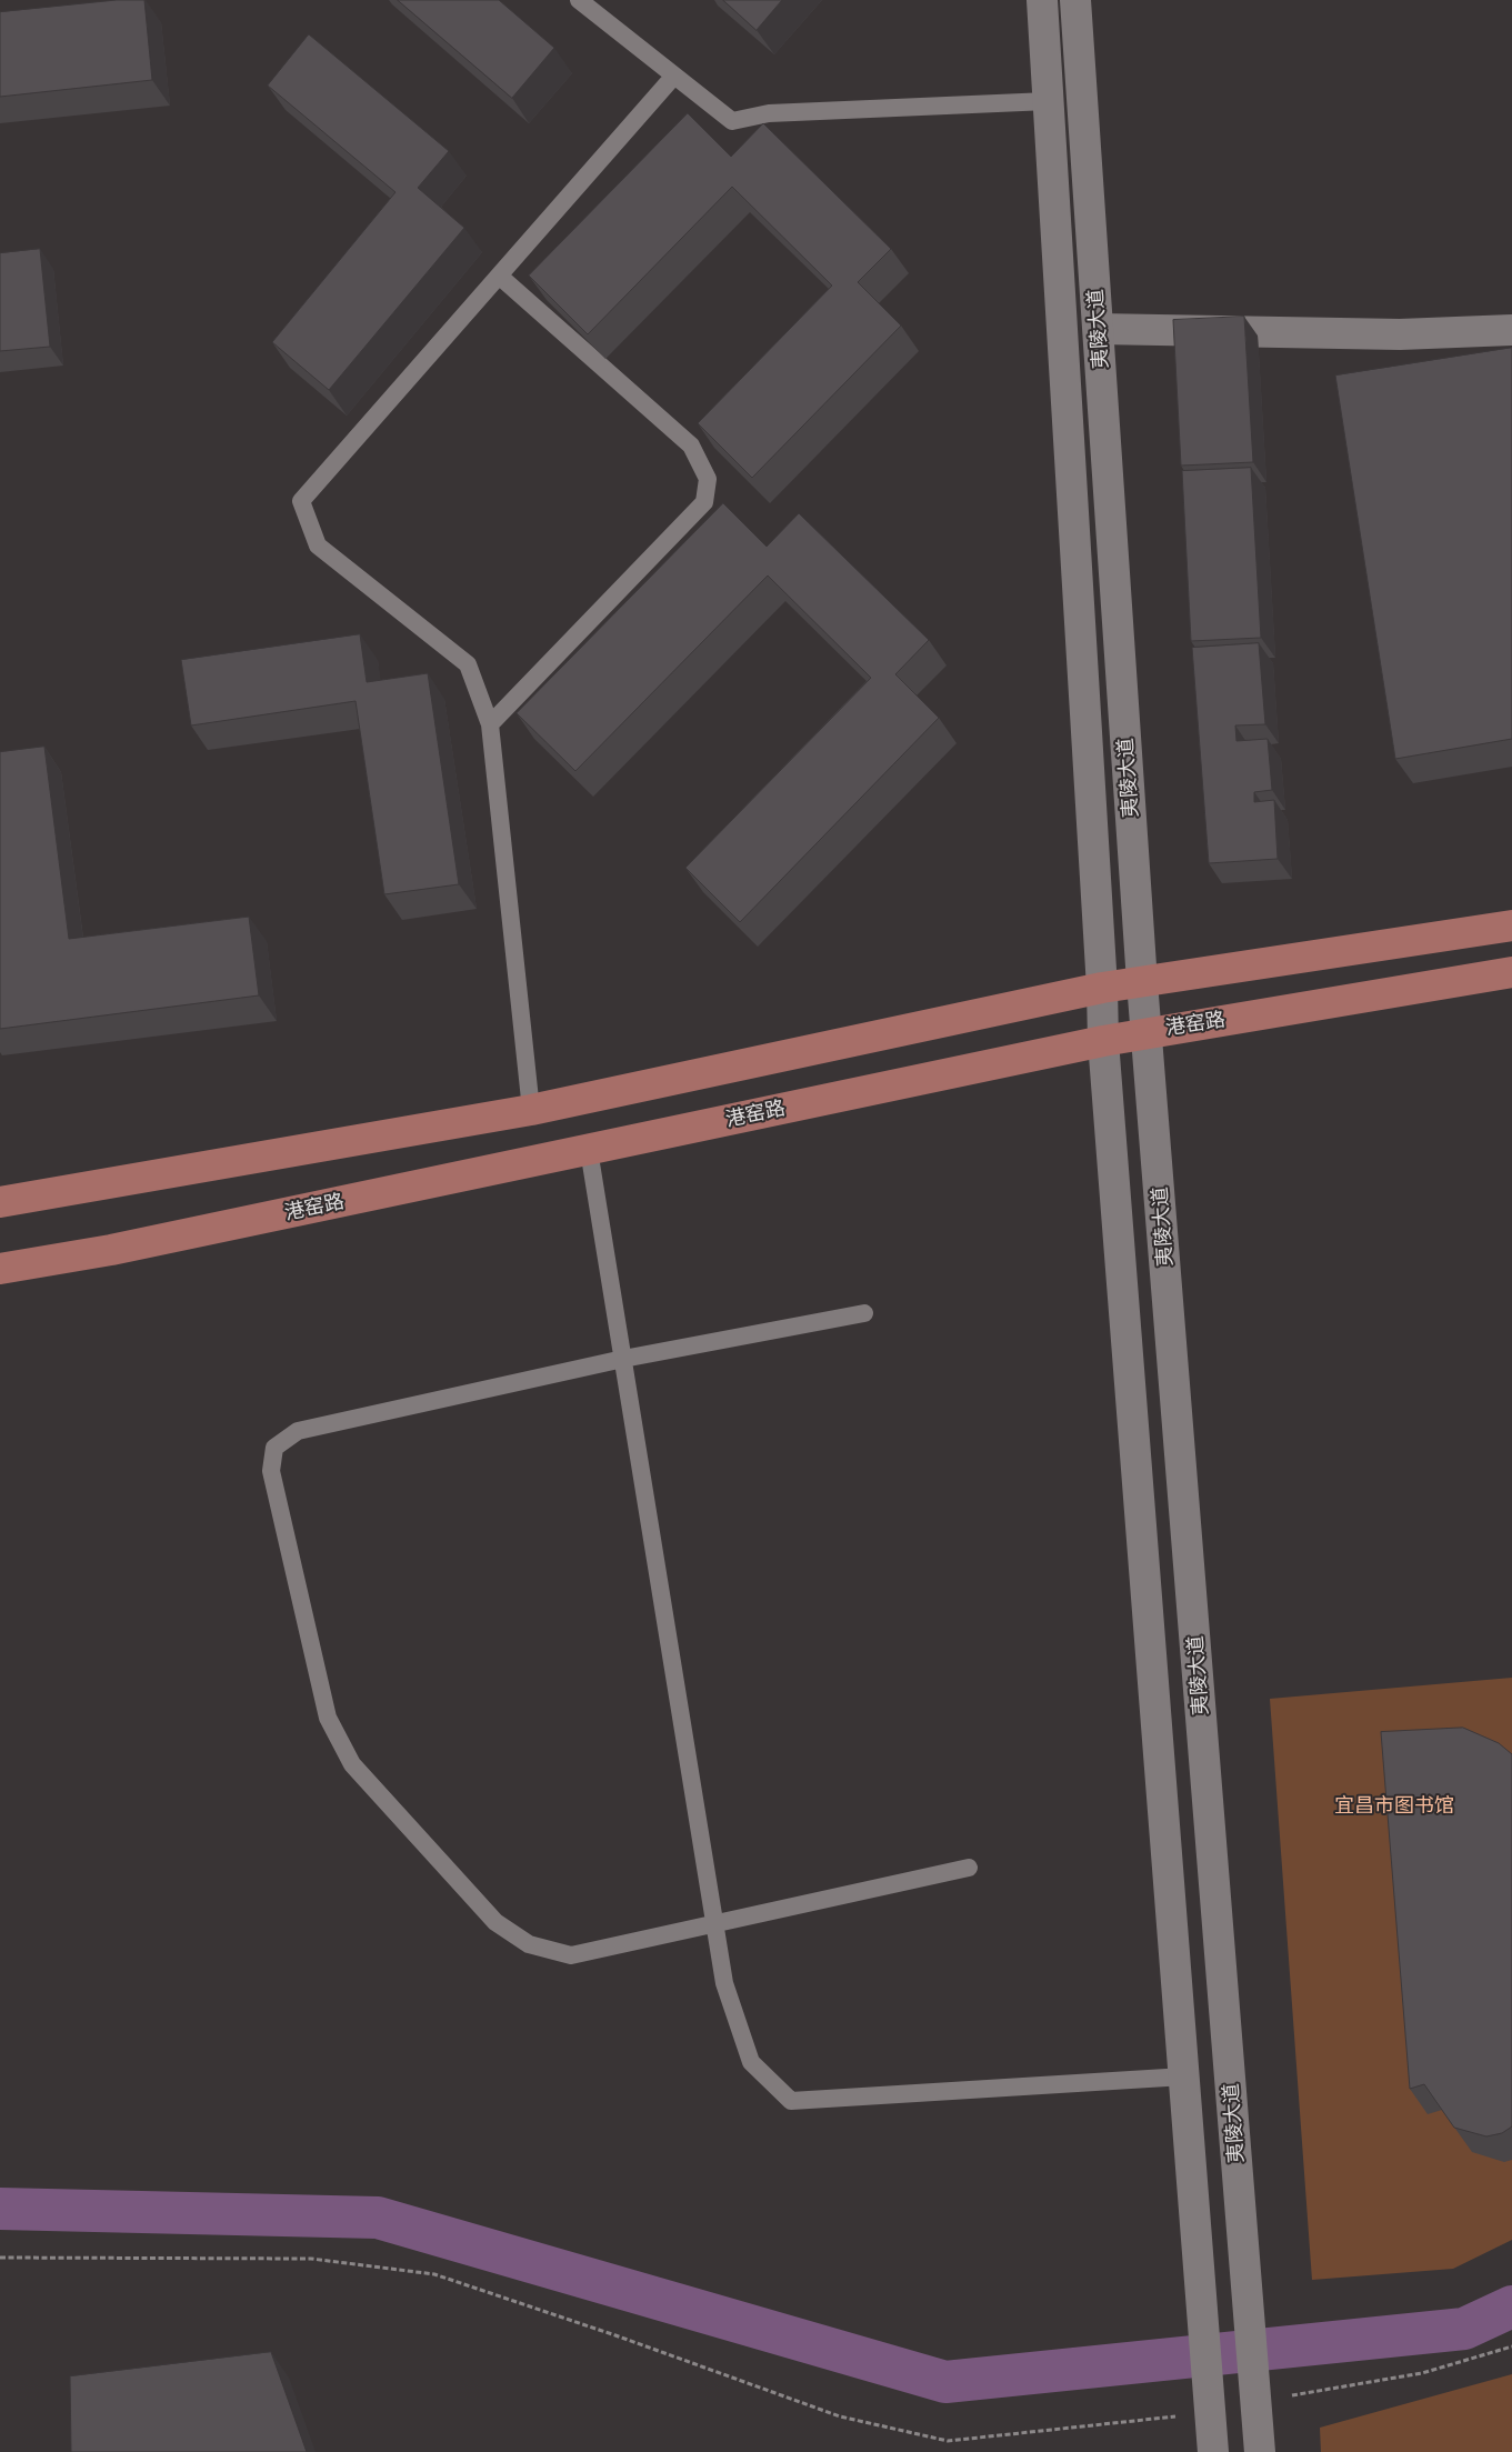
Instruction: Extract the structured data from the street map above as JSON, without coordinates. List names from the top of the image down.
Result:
{
  "streets": {
    "main road": ["夷陵大道", "港窑路"]
  },
  "crossings": [
    ["夷陵大道", "港窑路"]
  ],
  "parks": ["宜昌市图书馆"]
}
